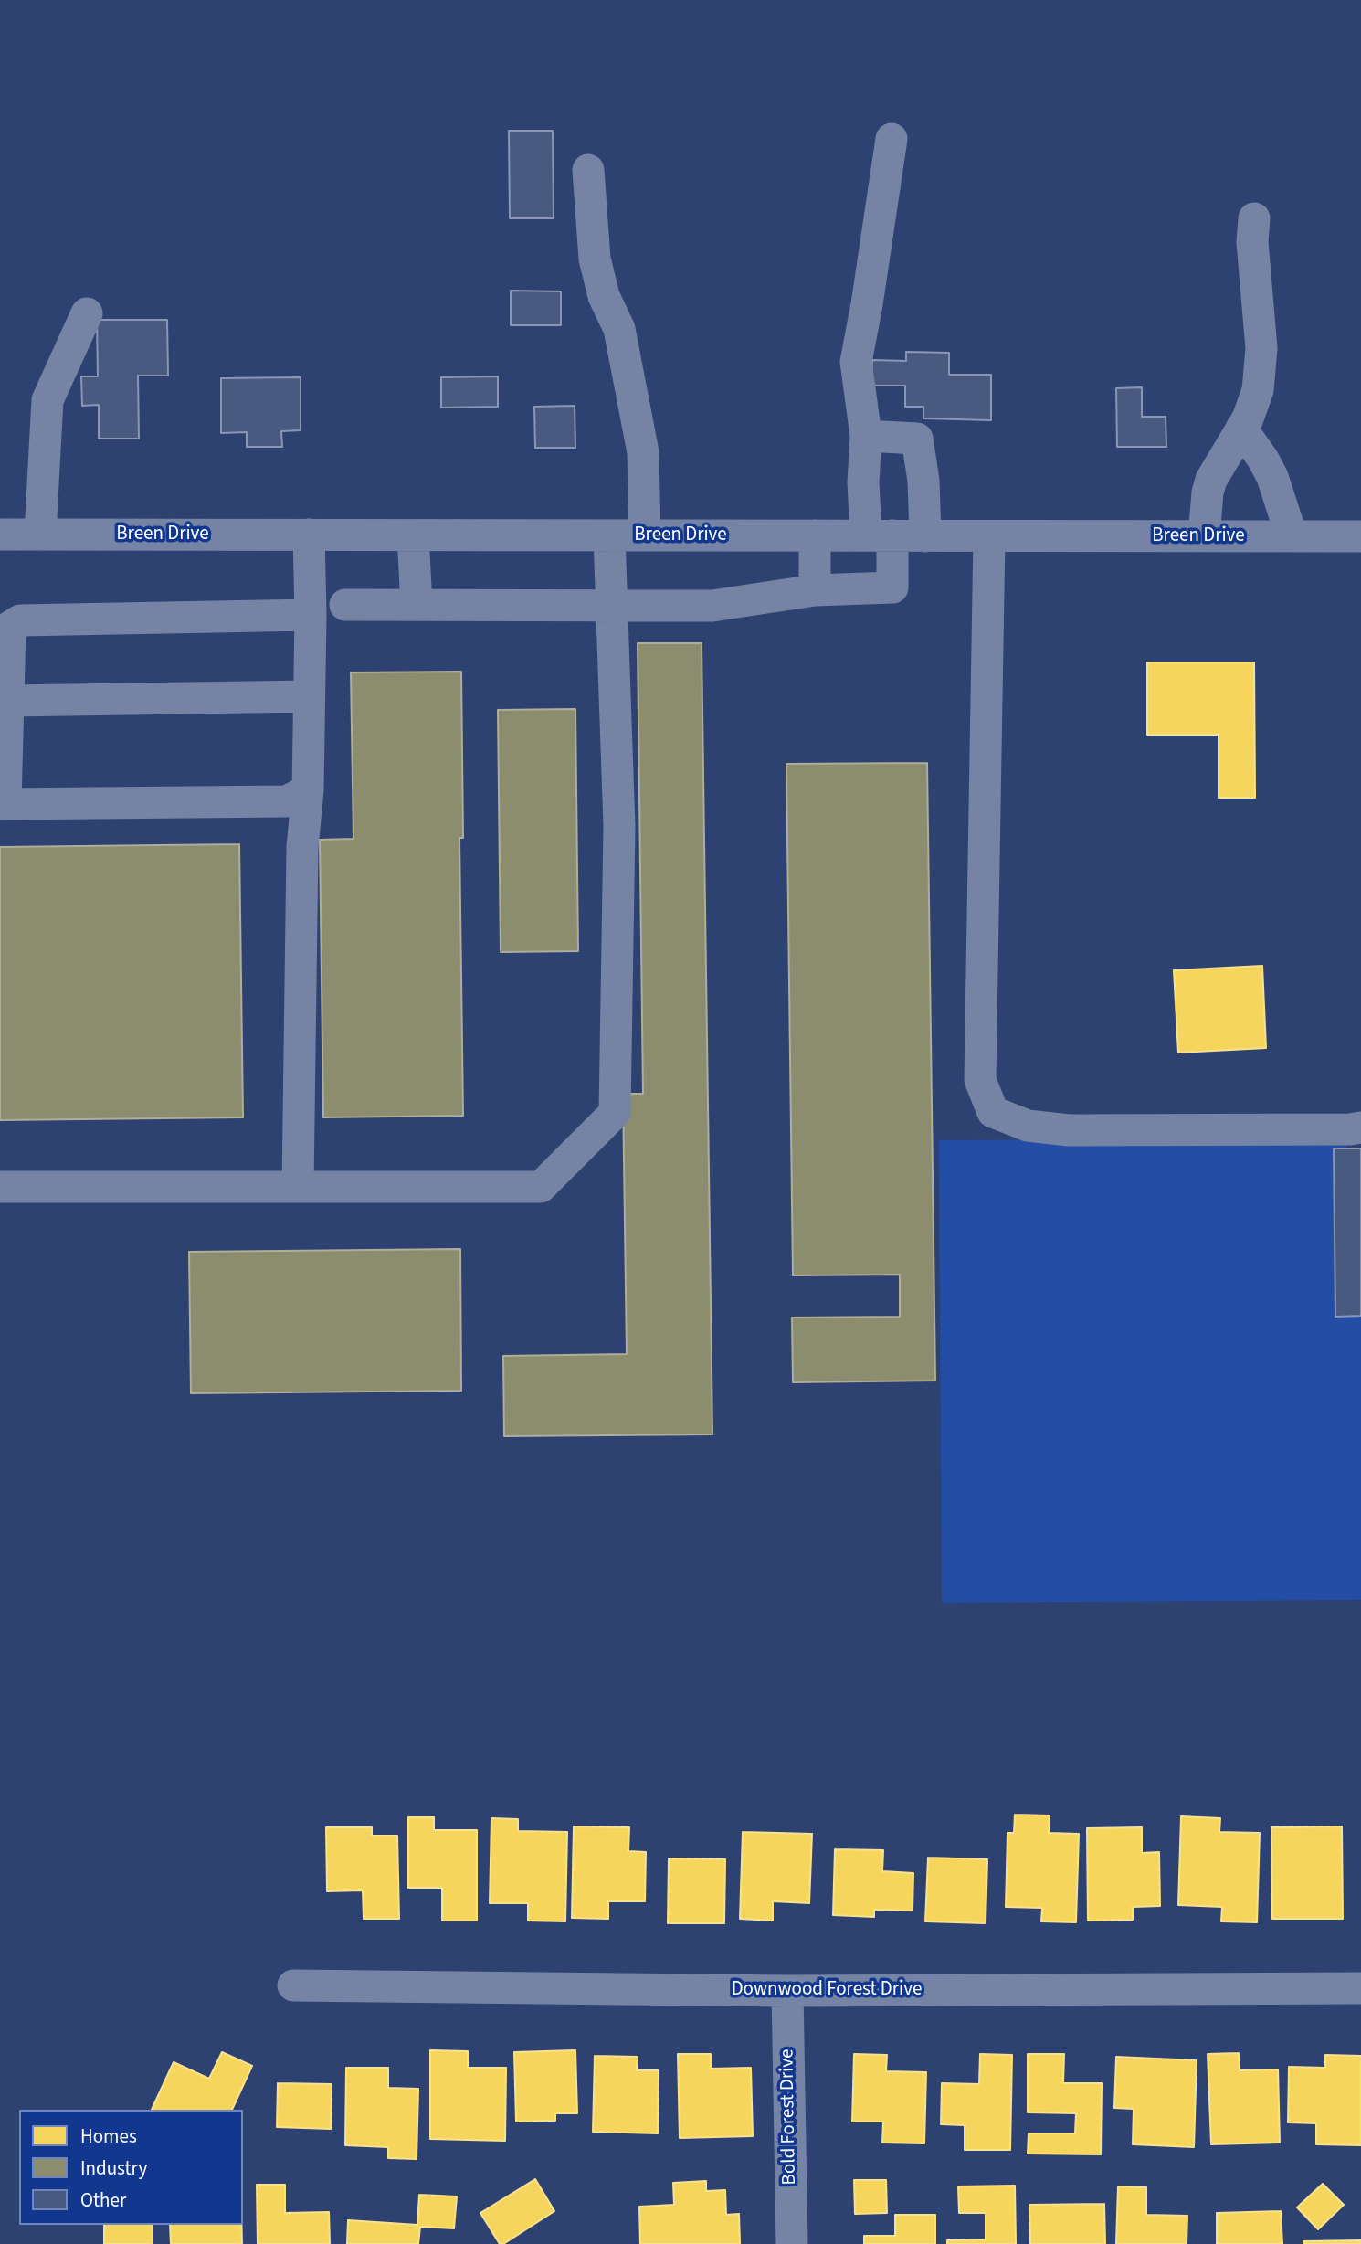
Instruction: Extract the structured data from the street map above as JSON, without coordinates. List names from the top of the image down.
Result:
{
  "streets": {
    "street": ["Breen Drive", "Downwood Forest Drive", "Bold Forest Drive"]
  },
  "crossings": [
    ["Downwood Forest Drive", "Bold Forest Drive"]
  ],
  "legend": ["Homes", "Industry", "Other"]
}
